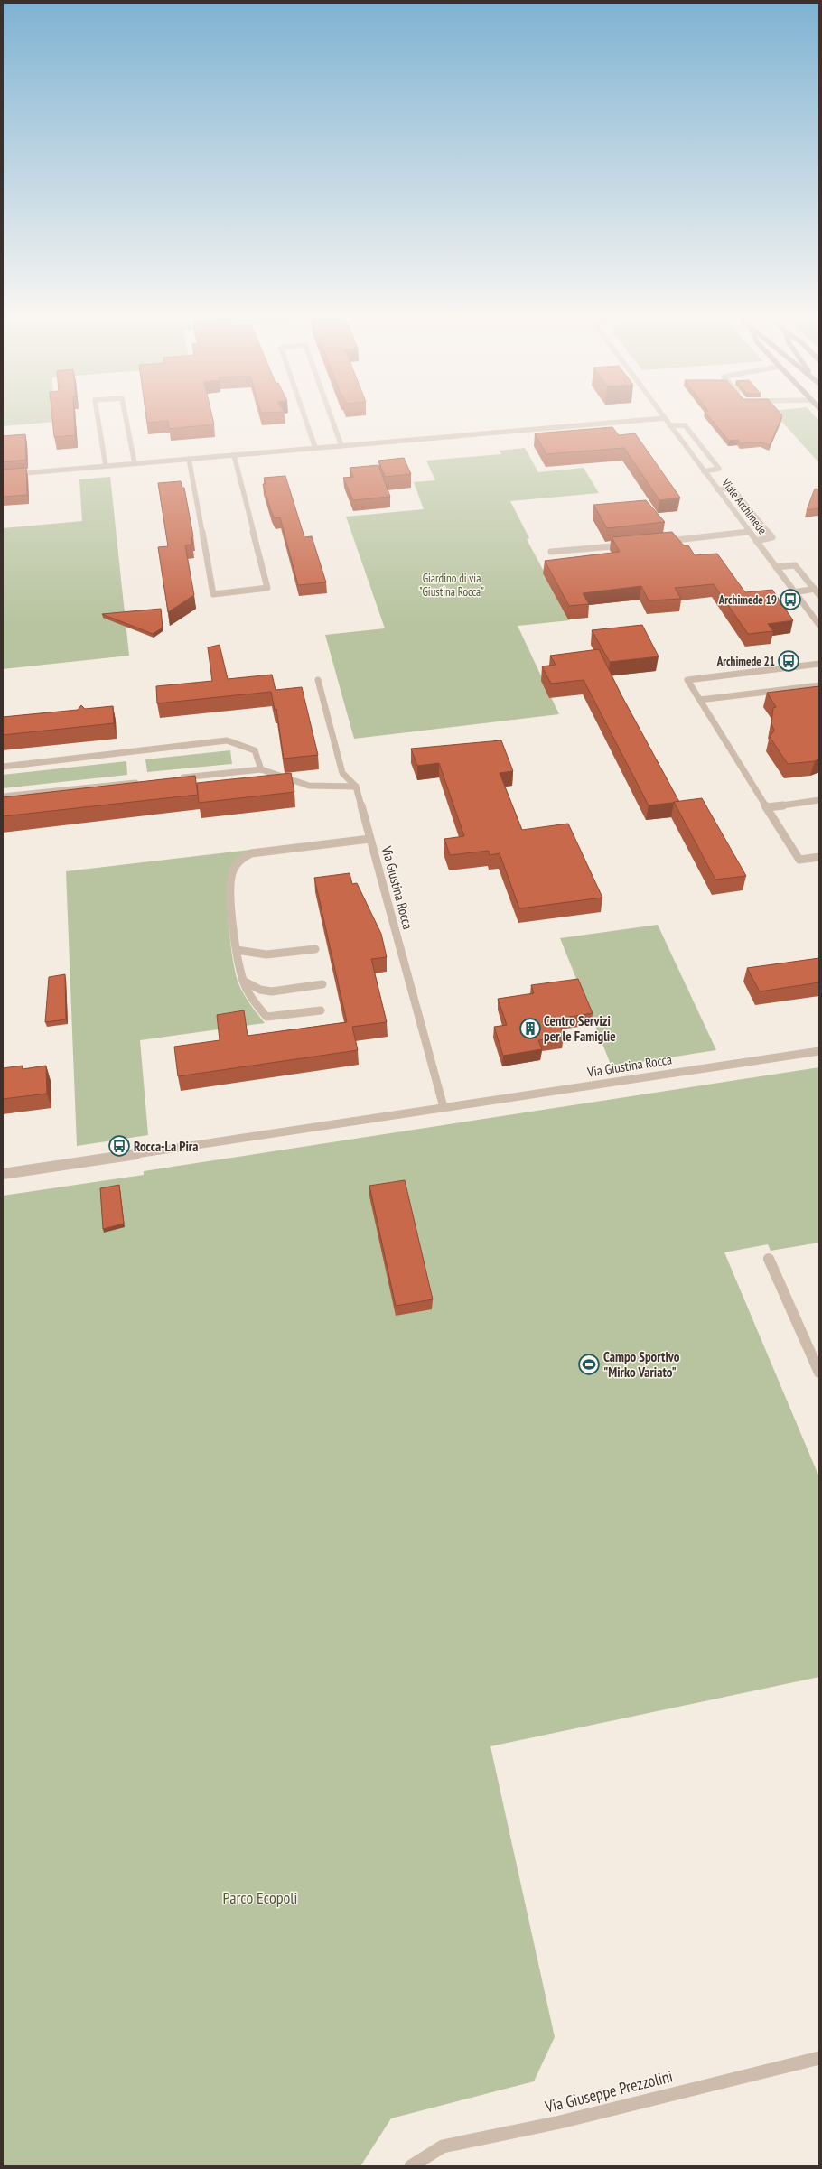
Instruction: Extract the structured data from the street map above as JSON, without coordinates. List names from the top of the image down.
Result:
{
  "streets": {
    "street": ["Viale Archimede", "Via Giustina Rocca", "Via Giuseppe Prezzolini"]
  },
  "parks": ["Giardino di via \"Giustina Rocca\"", "Parco Ecopoli"],
  "places": {
    "bus stop": ["Archimede 19", "Archimede 21", "Rocca-La Pira"],
    "building": ["Centro Servizi per le Famiglie"],
    "sports": ["Campo Sportivo \"Mirko Variato\""]
  }
}
